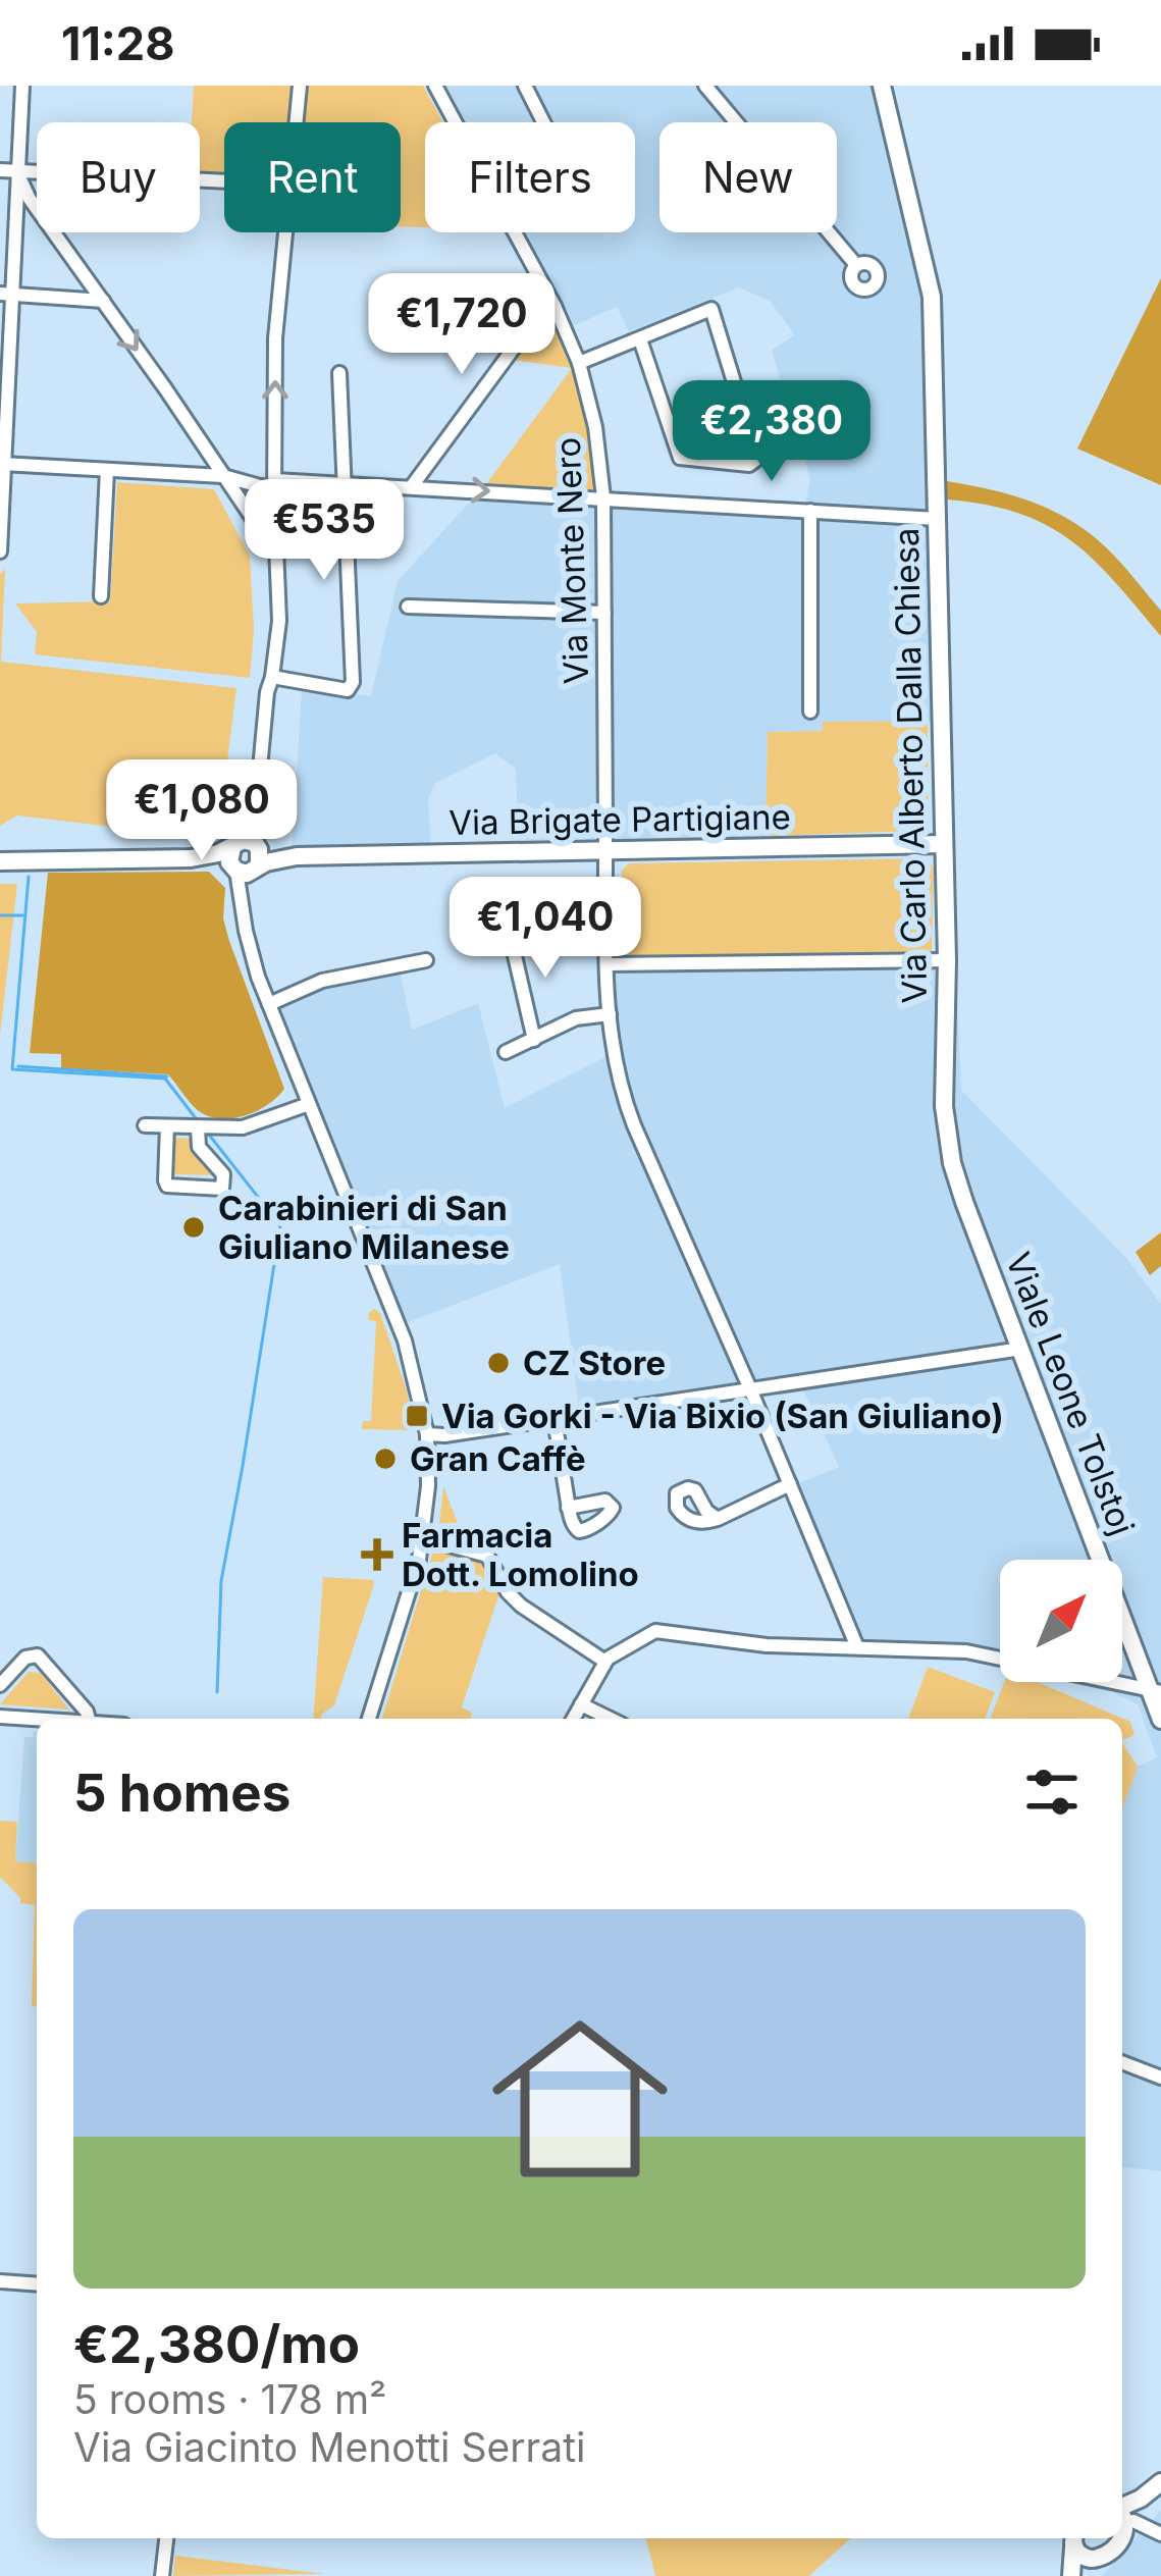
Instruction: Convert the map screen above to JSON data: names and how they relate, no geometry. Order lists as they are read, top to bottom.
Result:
{
  "streets": {
    "street": [
      "Via Monte Nero",
      "Via Carlo Alberto Dalla Chiesa",
      "Via Brigate Partigiane",
      "Viale Leone Tolstoj"
    ]
  },
  "crossings": [
    ["Via Monte Nero", "Via Brigate Partigiane"],
    ["Via Carlo Alberto Dalla Chiesa", "Via Brigate Partigiane"],
    ["Via Carlo Alberto Dalla Chiesa", "Viale Leone Tolstoj"]
  ],
  "places": {
    "other": ["Carabinieri di San Giuliano Milanese", "CZ Store", "Gran Caffè"],
    "transit": ["Via Gorki - Via Bixio (San Giuliano)"],
    "health": ["Farmacia Dott. Lomolino"]
  },
  "north": "top right",
  "page": {
    "status": "11:28",
    "chip": [
      "Buy",
      "Rent",
      "Filters",
      "New"
    ],
    "price": [
      "€1,720",
      "€2,380",
      "€535",
      "€1,080",
      "€1,040"
    ],
    "heading": "5 homes",
    "list": [
      {
        "name": "€2,380/mo",
        "note": "5 rooms · 178 m² · Via Giacinto Menotti Serrati"
      }
    ]
  }
}
